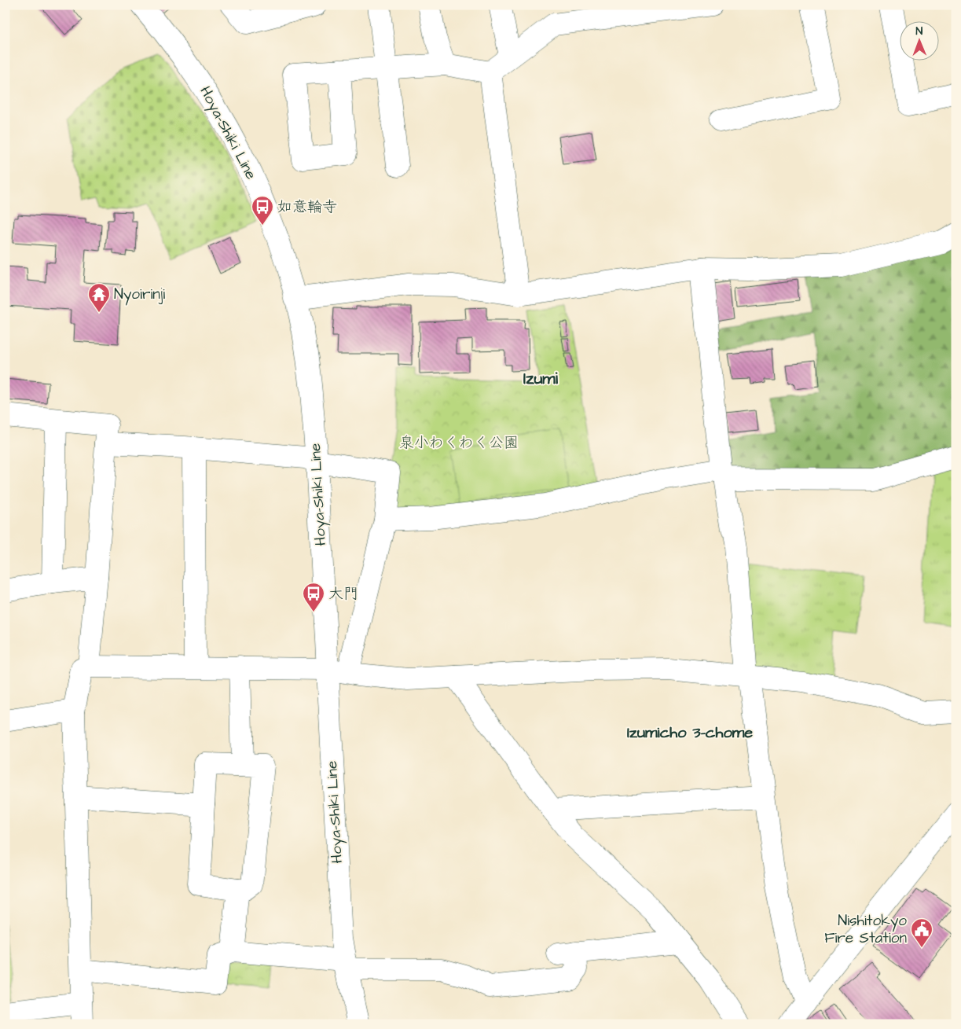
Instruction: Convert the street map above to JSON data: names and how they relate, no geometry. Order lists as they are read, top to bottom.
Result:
{
  "streets": {
    "street": ["Hoya-Shiki Line"]
  },
  "districts": ["Izumi", "Izumicho 3-chome"],
  "parks": ["泉小わくわく公園"],
  "places": {
    "bus stop": ["如意輪寺", "大門"],
    "temple": ["Nyoirinji"],
    "public building": ["Nishitokyo Fire Station"]
  },
  "north": "top"
}
